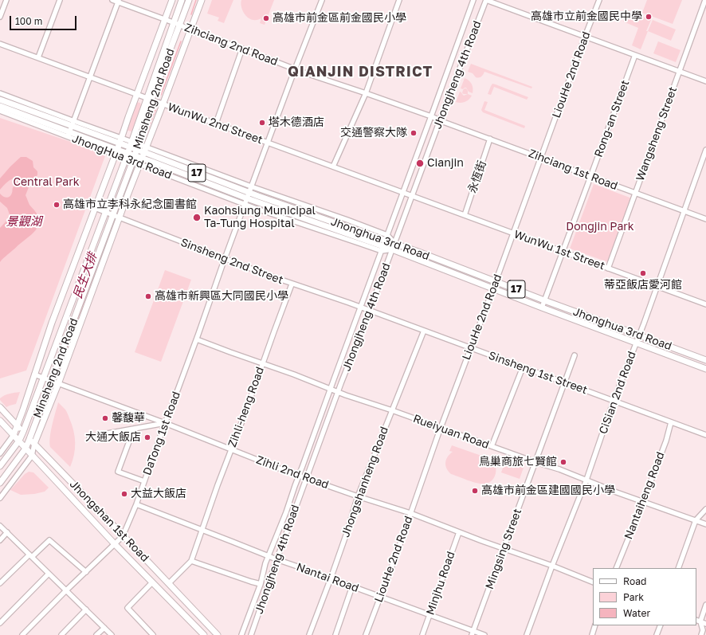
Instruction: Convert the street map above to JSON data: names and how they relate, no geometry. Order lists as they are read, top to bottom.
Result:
{
  "streets": {
    "main road": [
      "Minsheng 2nd Road",
      "JhongHua 3rd Road",
      "17",
      "Jhonghua 3rd Road",
      "Jhongshan 1st Road"
    ],
    "street": [
      "Zihciang 2nd Road",
      "Jhongjheng 4th Road",
      "LiouHe 2nd Road",
      "Rong-an Street",
      "WunWu 2nd Street",
      "Wangsheng Street",
      "Zihciang 1st Road",
      "永恆街",
      "WunWu 1st Street",
      "Sinsheng 2nd Street",
      "Sinsheng 1st Street",
      "CiSian 2nd Road",
      "Zihli-heng Road",
      "Rueiyuan Road",
      "DaTong 1st Road",
      "Zihli 2nd Road",
      "Jhongshanheng Road",
      "Nantaiheng Road",
      "Mingsing Street",
      "Nantai Road",
      "Minjhu Road"
    ]
  },
  "crossings": [
    ["Zihciang 2nd Road", "Jhongjheng 4th Road"],
    ["Zihciang 2nd Road", "Minsheng 2nd Road"],
    ["Zihciang 2nd Road", "Zihciang 1st Road"],
    ["Zihciang 2nd Road", "DaTong 1st Road"],
    ["Jhongjheng 4th Road", "WunWu 2nd Street"],
    ["Jhongjheng 4th Road", "JhongHua 3rd Road"],
    ["Jhongjheng 4th Road", "Zihciang 1st Road"],
    ["Jhongjheng 4th Road", "Jhonghua 3rd Road"],
    ["Jhongjheng 4th Road", "WunWu 1st Street"],
    ["Jhongjheng 4th Road", "Sinsheng 2nd Street"],
    ["Jhongjheng 4th Road", "Sinsheng 1st Street"],
    ["Jhongjheng 4th Road", "Rueiyuan Road"],
    ["Jhongjheng 4th Road", "Zihli 2nd Road"],
    ["Jhongjheng 4th Road", "Nantai Road"],
    ["LiouHe 2nd Road", "Zihciang 1st Road"],
    ["LiouHe 2nd Road", "Jhonghua 3rd Road"],
    ["LiouHe 2nd Road", "WunWu 1st Street"],
    ["LiouHe 2nd Road", "Sinsheng 1st Street"],
    ["LiouHe 2nd Road", "Rueiyuan Road"],
    ["LiouHe 2nd Road", "Zihli 2nd Road"],
    ["LiouHe 2nd Road", "Nantai Road"],
    ["Minsheng 2nd Road", "WunWu 2nd Street"],
    ["Minsheng 2nd Road", "JhongHua 3rd Road"],
    ["Minsheng 2nd Road", "Jhonghua 3rd Road"],
    ["Minsheng 2nd Road", "Sinsheng 2nd Street"],
    ["Minsheng 2nd Road", "Zihli 2nd Road"],
    ["Minsheng 2nd Road", "Jhongshan 1st Road"],
    ["Rong-an Street", "Zihciang 1st Road"],
    ["Rong-an Street", "Jhonghua 3rd Road"],
    ["Rong-an Street", "WunWu 1st Street"],
    ["WunWu 2nd Street", "WunWu 1st Street"],
    ["WunWu 2nd Street", "DaTong 1st Road"],
    ["Wangsheng Street", "Zihciang 1st Road"],
    ["Wangsheng Street", "WunWu 1st Street"],
    ["JhongHua 3rd Road", "Jhonghua 3rd Road"],
    ["JhongHua 3rd Road", "DaTong 1st Road"],
    ["Zihciang 1st Road", "永恆街"],
    ["Zihciang 1st Road", "CiSian 2nd Road"],
    ["永恆街", "WunWu 1st Street"],
    ["Jhonghua 3rd Road", "CiSian 2nd Road"],
    ["Jhonghua 3rd Road", "DaTong 1st Road"],
    ["WunWu 1st Street", "CiSian 2nd Road"],
    ["Sinsheng 2nd Street", "Sinsheng 1st Street"],
    ["Sinsheng 2nd Street", "Zihli-heng Road"],
    ["Sinsheng 2nd Street", "DaTong 1st Road"],
    ["Sinsheng 1st Street", "CiSian 2nd Road"],
    ["Sinsheng 1st Street", "Jhongshanheng Road"],
    ["Sinsheng 1st Street", "Nantaiheng Road"],
    ["Sinsheng 1st Street", "Mingsing Street"],
    ["CiSian 2nd Road", "Rueiyuan Road"],
    ["CiSian 2nd Road", "Zihli 2nd Road"],
    ["Zihli-heng Road", "Rueiyuan Road"],
    ["Zihli-heng Road", "Zihli 2nd Road"],
    ["Zihli-heng Road", "Nantai Road"],
    ["Rueiyuan Road", "DaTong 1st Road"],
    ["Rueiyuan Road", "Jhongshanheng Road"],
    ["Rueiyuan Road", "Nantaiheng Road"],
    ["Rueiyuan Road", "Mingsing Street"],
    ["DaTong 1st Road", "Zihli 2nd Road"],
    ["DaTong 1st Road", "Jhongshan 1st Road"],
    ["DaTong 1st Road", "Nantai Road"],
    ["Zihli 2nd Road", "Jhongshanheng Road"],
    ["Zihli 2nd Road", "Mingsing Street"],
    ["Zihli 2nd Road", "Minjhu Road"],
    ["Jhongshanheng Road", "Nantai Road"],
    ["Mingsing Street", "Nantai Road"],
    ["Nantai Road", "Minjhu Road"]
  ],
  "districts": ["QIANJIN DISTRICT"],
  "water": ["景觀湖", "民生大排"],
  "parks": ["Central Park", "Dongjin Park"],
  "places": [
    "高雄市立前金國民中學",
    "高雄市前金區前金國民小學",
    "塔木德酒店",
    "交通警察大隊",
    "Cianjin",
    "高雄市立李科永紀念圖書館",
    "Kaohsiung Municipal Ta-Tung Hospital",
    "蒂亞飯店愛河館",
    "高雄市新興區大同國民小學",
    "馨馥華",
    "大通大飯店",
    "鳥巢商旅七賢館",
    "高雄市前金區建國國民小學",
    "大益大飯店"
  ],
  "legend": ["Road", "Park", "Water"],
  "scale_bar": "100 m"
}
